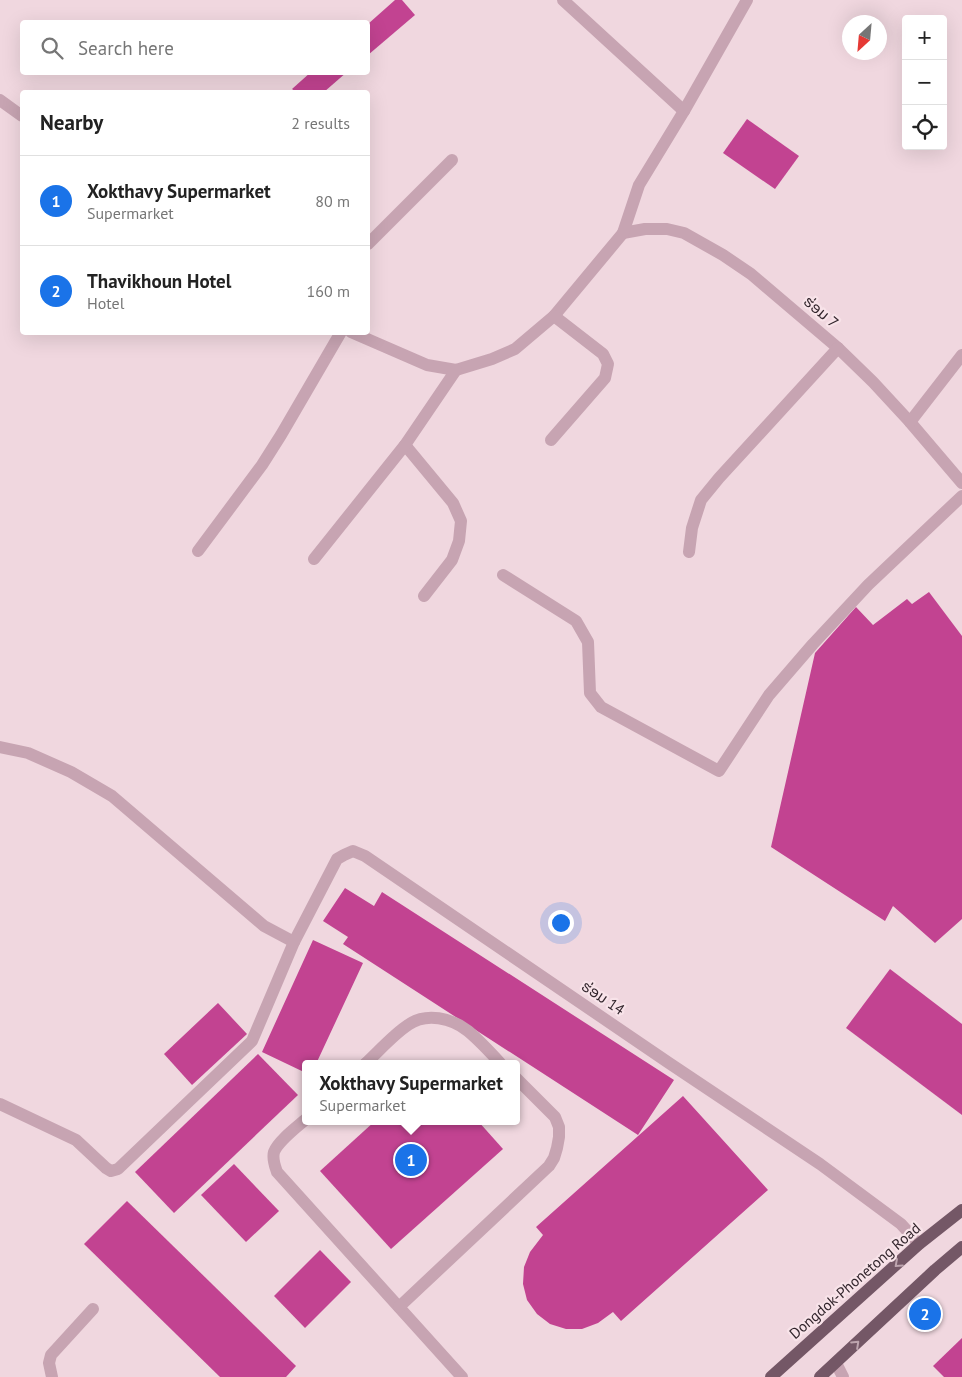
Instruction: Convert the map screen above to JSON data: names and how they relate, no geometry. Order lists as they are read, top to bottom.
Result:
{
  "streets": {
    "main road": ["Dongdok-Phonetong Road"],
    "street": ["ຮ່ອມ 7", "ຮ່ອມ 14"]
  },
  "crossings": [
    ["ຮ່ອມ 14", "Dongdok-Phonetong Road"]
  ],
  "north": "bottom left",
  "page": {
    "map_buttons": ["+", "−"],
    "search": "Search here",
    "heading": ["Nearby", "2 results"],
    "list": [
      {
        "mark": "1",
        "name": "Xokthavy Supermarket",
        "note": "Supermarket",
        "value": "80 m"
      },
      {
        "mark": "2",
        "name": "Thavikhoun Hotel",
        "note": "Hotel",
        "value": "160 m"
      }
    ],
    "popup": ["Xokthavy Supermarket", "Supermarket"],
    "pins": ["1", "2"]
  }
}
